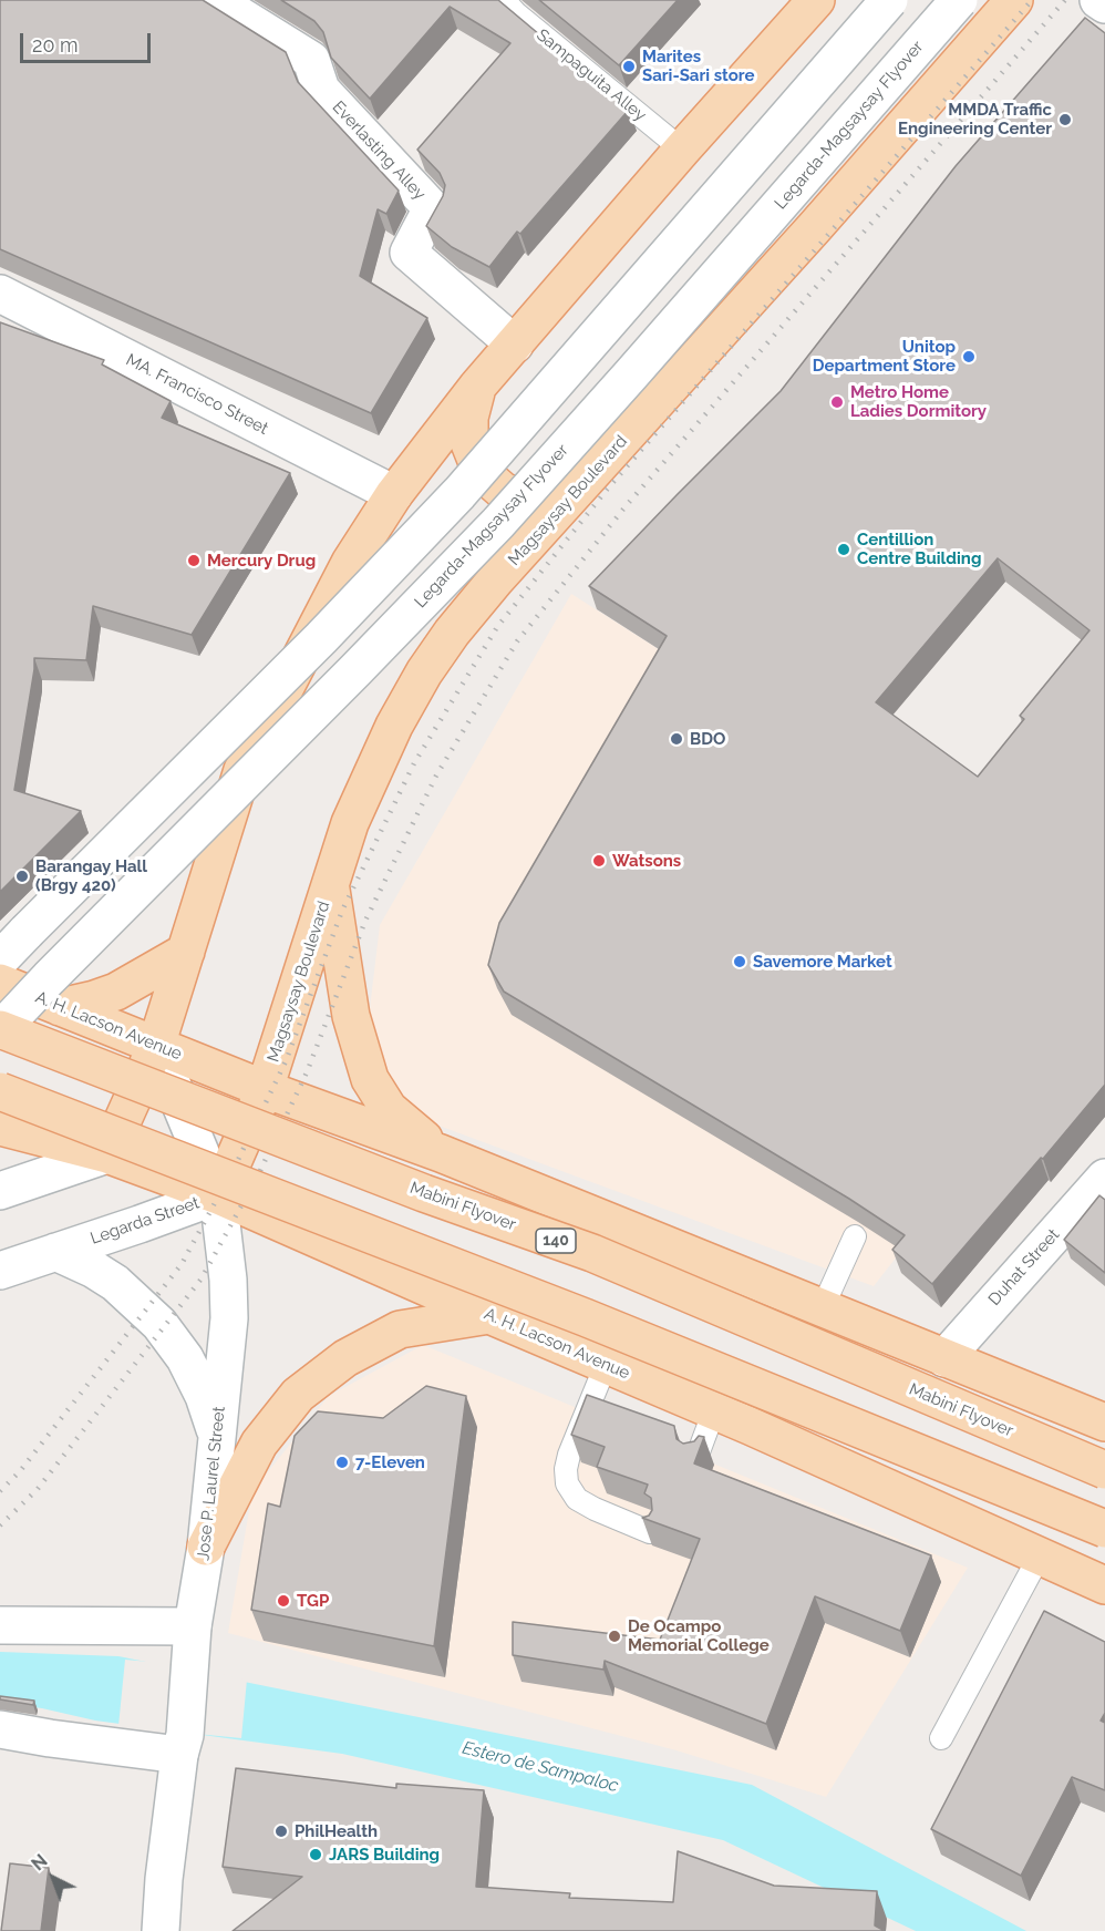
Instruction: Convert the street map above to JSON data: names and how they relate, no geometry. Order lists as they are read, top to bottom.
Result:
{
  "streets": {
    "main road": [
      "Legarda-Magsaysay Flyover",
      "Everlasting Alley",
      "MA. Francisco Street",
      "Magsaysay Boulevard",
      "A. H. Lacson Avenue",
      "Mabini Flyover",
      "Legarda Street",
      "140",
      "Duhat Street",
      "Jose P. Laurel Street"
    ],
    "lane": ["Sampaguita Alley"]
  },
  "crossings": [
    ["Legarda-Magsaysay Flyover", "Mabini Flyover"],
    ["Magsaysay Boulevard", "A. H. Lacson Avenue"],
    ["Magsaysay Boulevard", "Legarda Street"],
    ["A. H. Lacson Avenue", "Legarda Street"],
    ["A. H. Lacson Avenue", "Duhat Street"],
    ["A. H. Lacson Avenue", "Jose P. Laurel Street"],
    ["Legarda Street", "Jose P. Laurel Street"]
  ],
  "water": ["Estero de Sampaloc"],
  "places": [
    "Marites Sari-Sari store",
    "MMDA Traffic Engineering Center",
    "Unitop Department Store",
    "Metro Home Ladies Dormitory",
    "Centillion Centre Building",
    "Mercury Drug",
    "BDO",
    "Watsons",
    "Barangay Hall (Brgy 420)",
    "Savemore Market",
    "7-Eleven",
    "TGP",
    "De Ocampo Memorial College",
    "PhilHealth",
    "JARS Building"
  ],
  "scale_bar": "20 m",
  "north": "top left"
}
